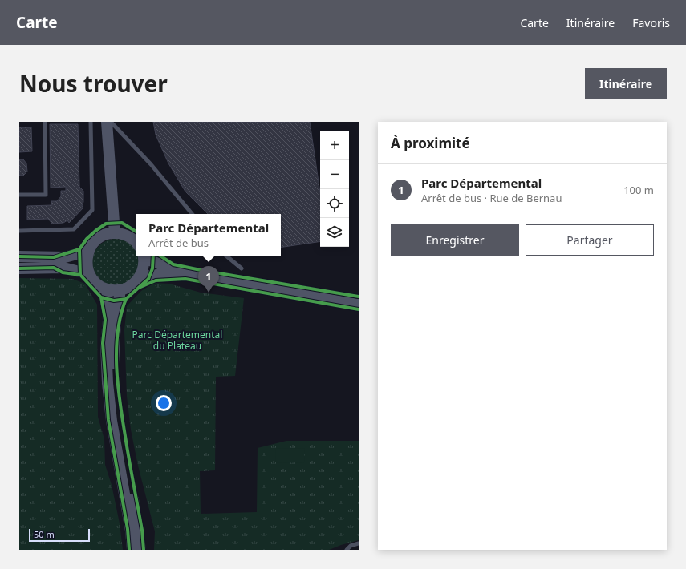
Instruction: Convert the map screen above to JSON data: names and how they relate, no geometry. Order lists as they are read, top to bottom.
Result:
{
  "parks": ["Parc Départemental du Plateau"],
  "scale_bar": "50 m",
  "page": {
    "header": "Carte",
    "nav": ["Carte", "Itinéraire", "Favoris"],
    "title": "Nous trouver",
    "buttons": [
      "Itinéraire",
      ["Enregistrer", "Partager"]
    ],
    "heading": "À proximité",
    "map_buttons": ["+", "−"],
    "list": [
      {
        "mark": "1",
        "name": "Parc Départemental",
        "note": "Arrêt de bus · Rue de Bernau",
        "value": "100 m"
      }
    ],
    "popup": ["Parc Départemental", "Arrêt de bus"],
    "pins": "1",
    "scale": "50 m"
  }
}
